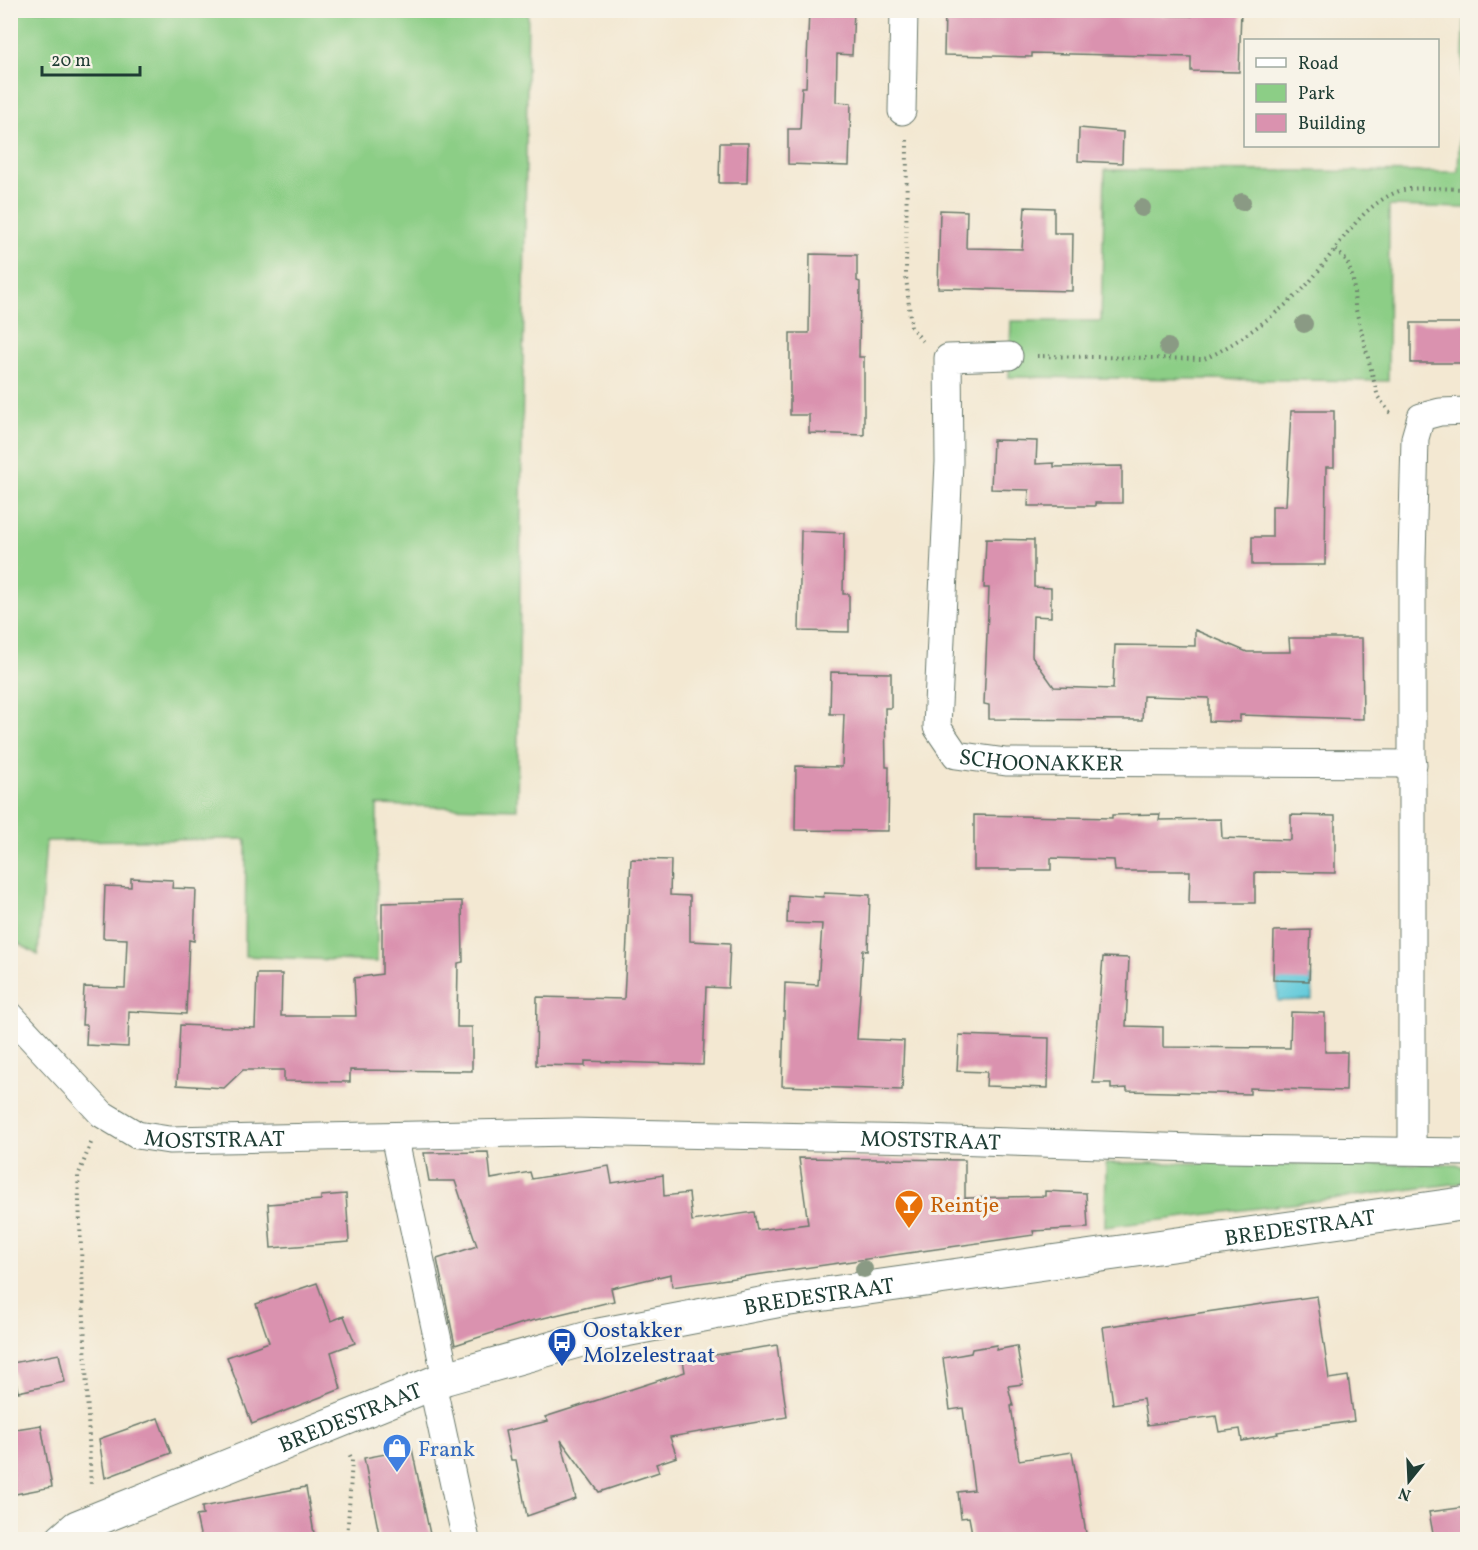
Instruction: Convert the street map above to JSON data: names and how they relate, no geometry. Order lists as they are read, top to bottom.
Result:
{
  "streets": {
    "street": ["SCHOONAKKER", "MOSTSTRAAT", "BREDESTRAAT"]
  },
  "places": {
    "bar": ["Reintje"],
    "bus stop": ["Oostakker Molzelestraat"],
    "shop": ["Frank"]
  },
  "legend": ["Road", "Park", "Building"],
  "scale_bar": "20 m",
  "north": "bottom"
}
